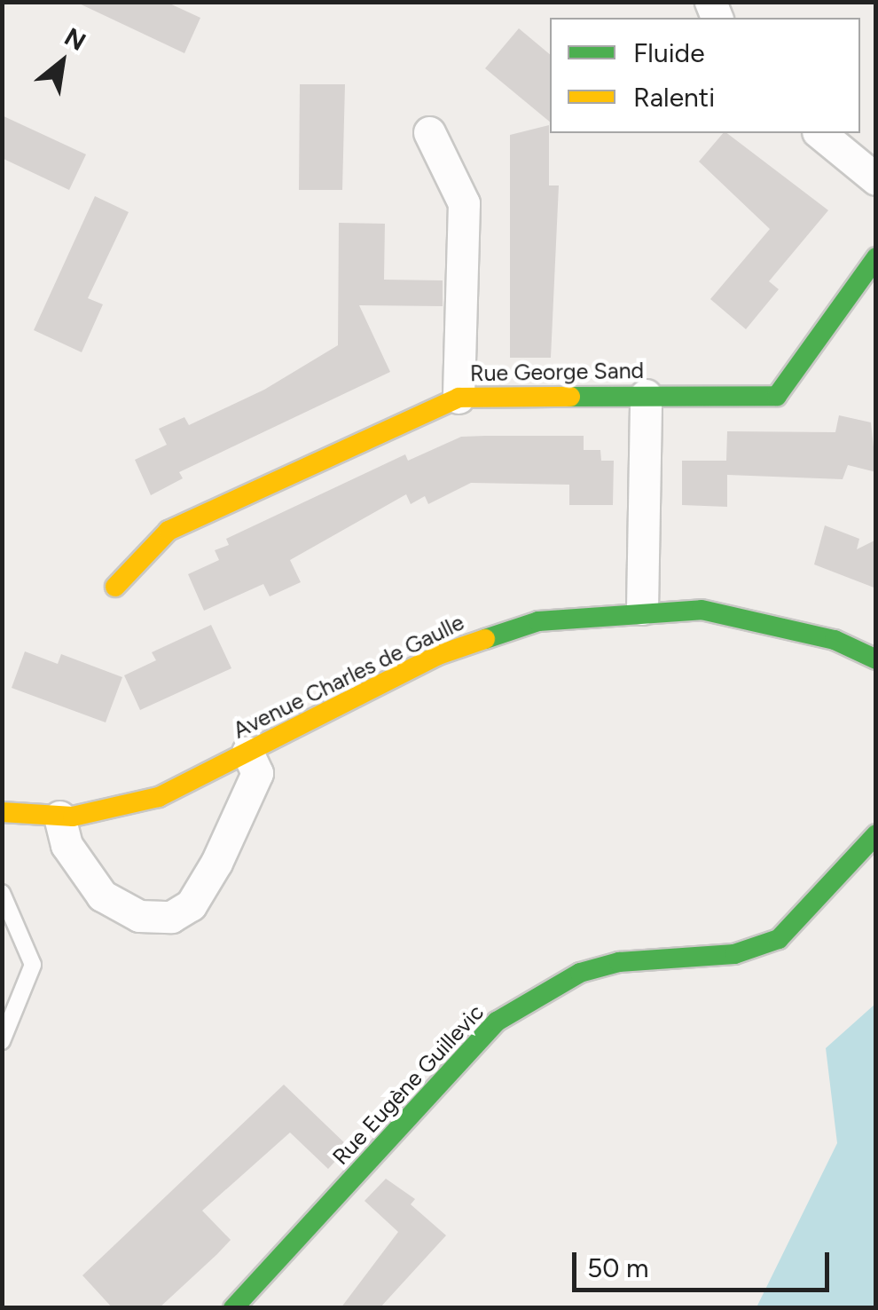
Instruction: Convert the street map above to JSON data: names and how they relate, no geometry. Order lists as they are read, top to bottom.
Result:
{
  "streets": {
    "street": ["Rue George Sand", "Avenue Charles de Gaulle", "Rue Eugène Guillevic"]
  },
  "legend": ["Fluide", "Ralenti"],
  "scale_bar": "50 m",
  "north": "top right"
}
